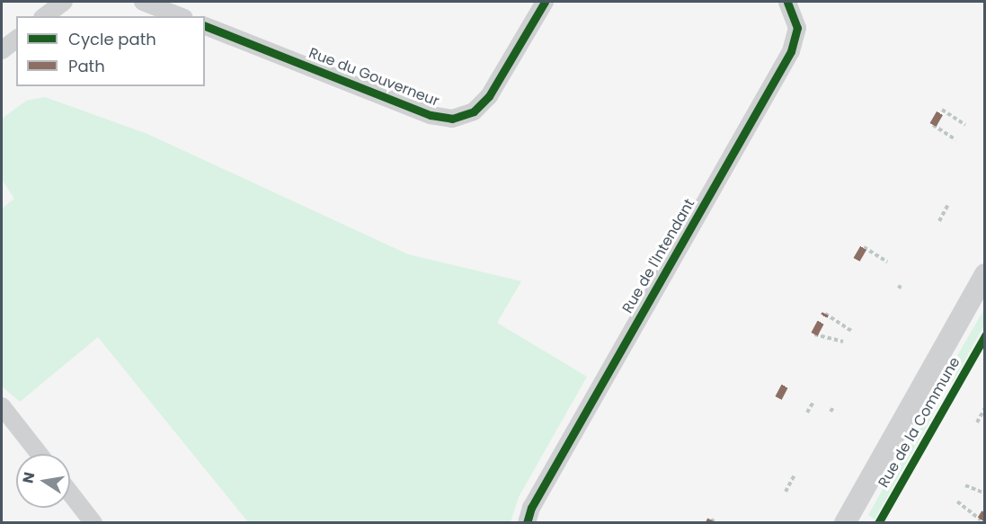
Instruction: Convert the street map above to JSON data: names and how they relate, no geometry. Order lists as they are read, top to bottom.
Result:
{
  "streets": {
    "street": ["Rue du Gouverneur", "Rue de l'Intendant", "Rue de la Commune"]
  },
  "legend": ["Cycle path", "Path"],
  "north": "left"
}
